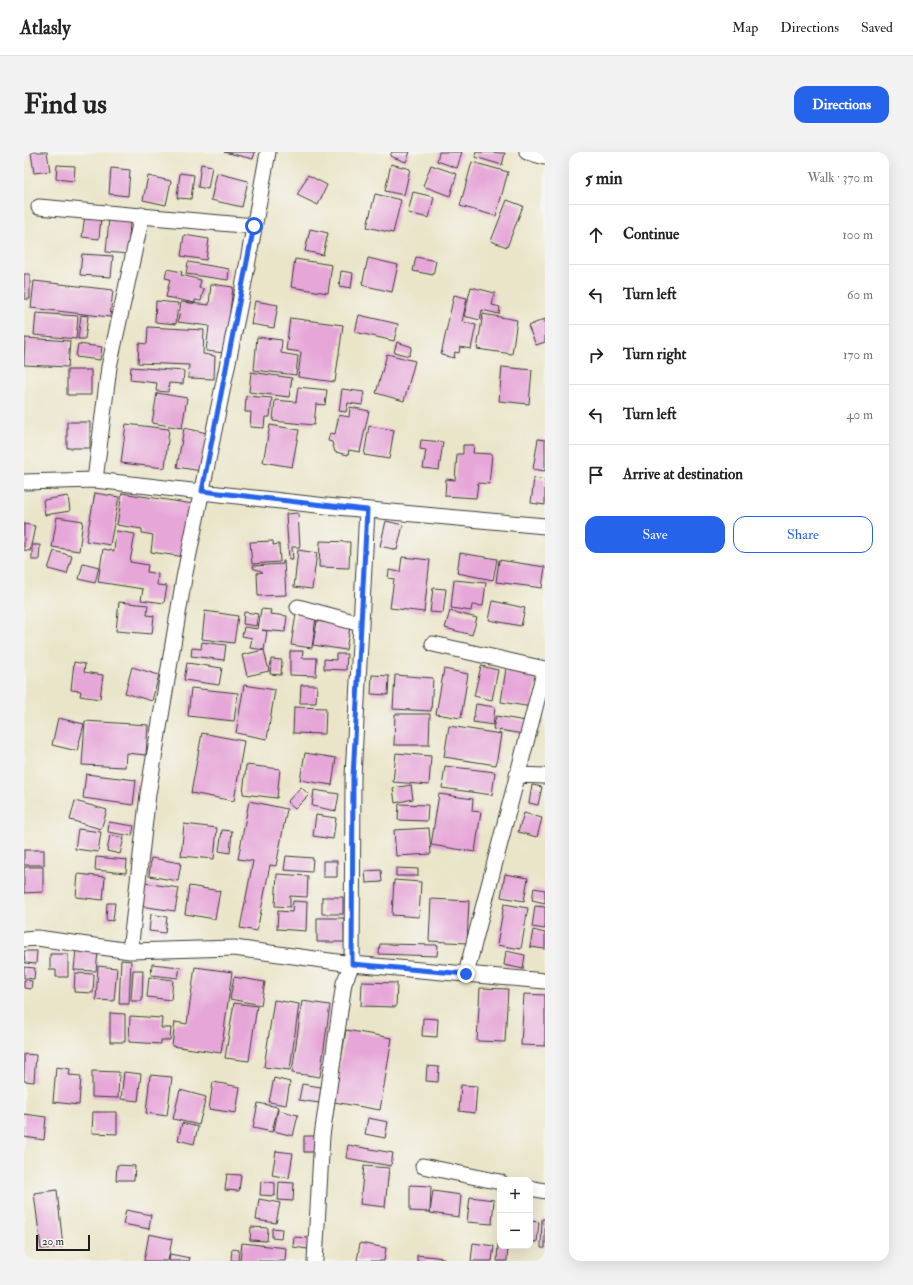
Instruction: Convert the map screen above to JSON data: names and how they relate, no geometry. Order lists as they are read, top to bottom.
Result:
{
  "scale_bar": "20 m",
  "page": {
    "header": "Atlasly",
    "nav": ["Map", "Directions", "Saved"],
    "buttons": [
      "Directions",
      ["Save", "Share"]
    ],
    "title": "Find us",
    "heading": ["5 min", "Walk · 370 m"],
    "list": [
      ["Continue", "100 m"],
      ["Turn left", "60 m"],
      ["Turn right", "170 m"],
      ["Turn left", "40 m"],
      "Arrive at destination"
    ],
    "map_buttons": ["+", "−"],
    "scale": "20 m"
  }
}
